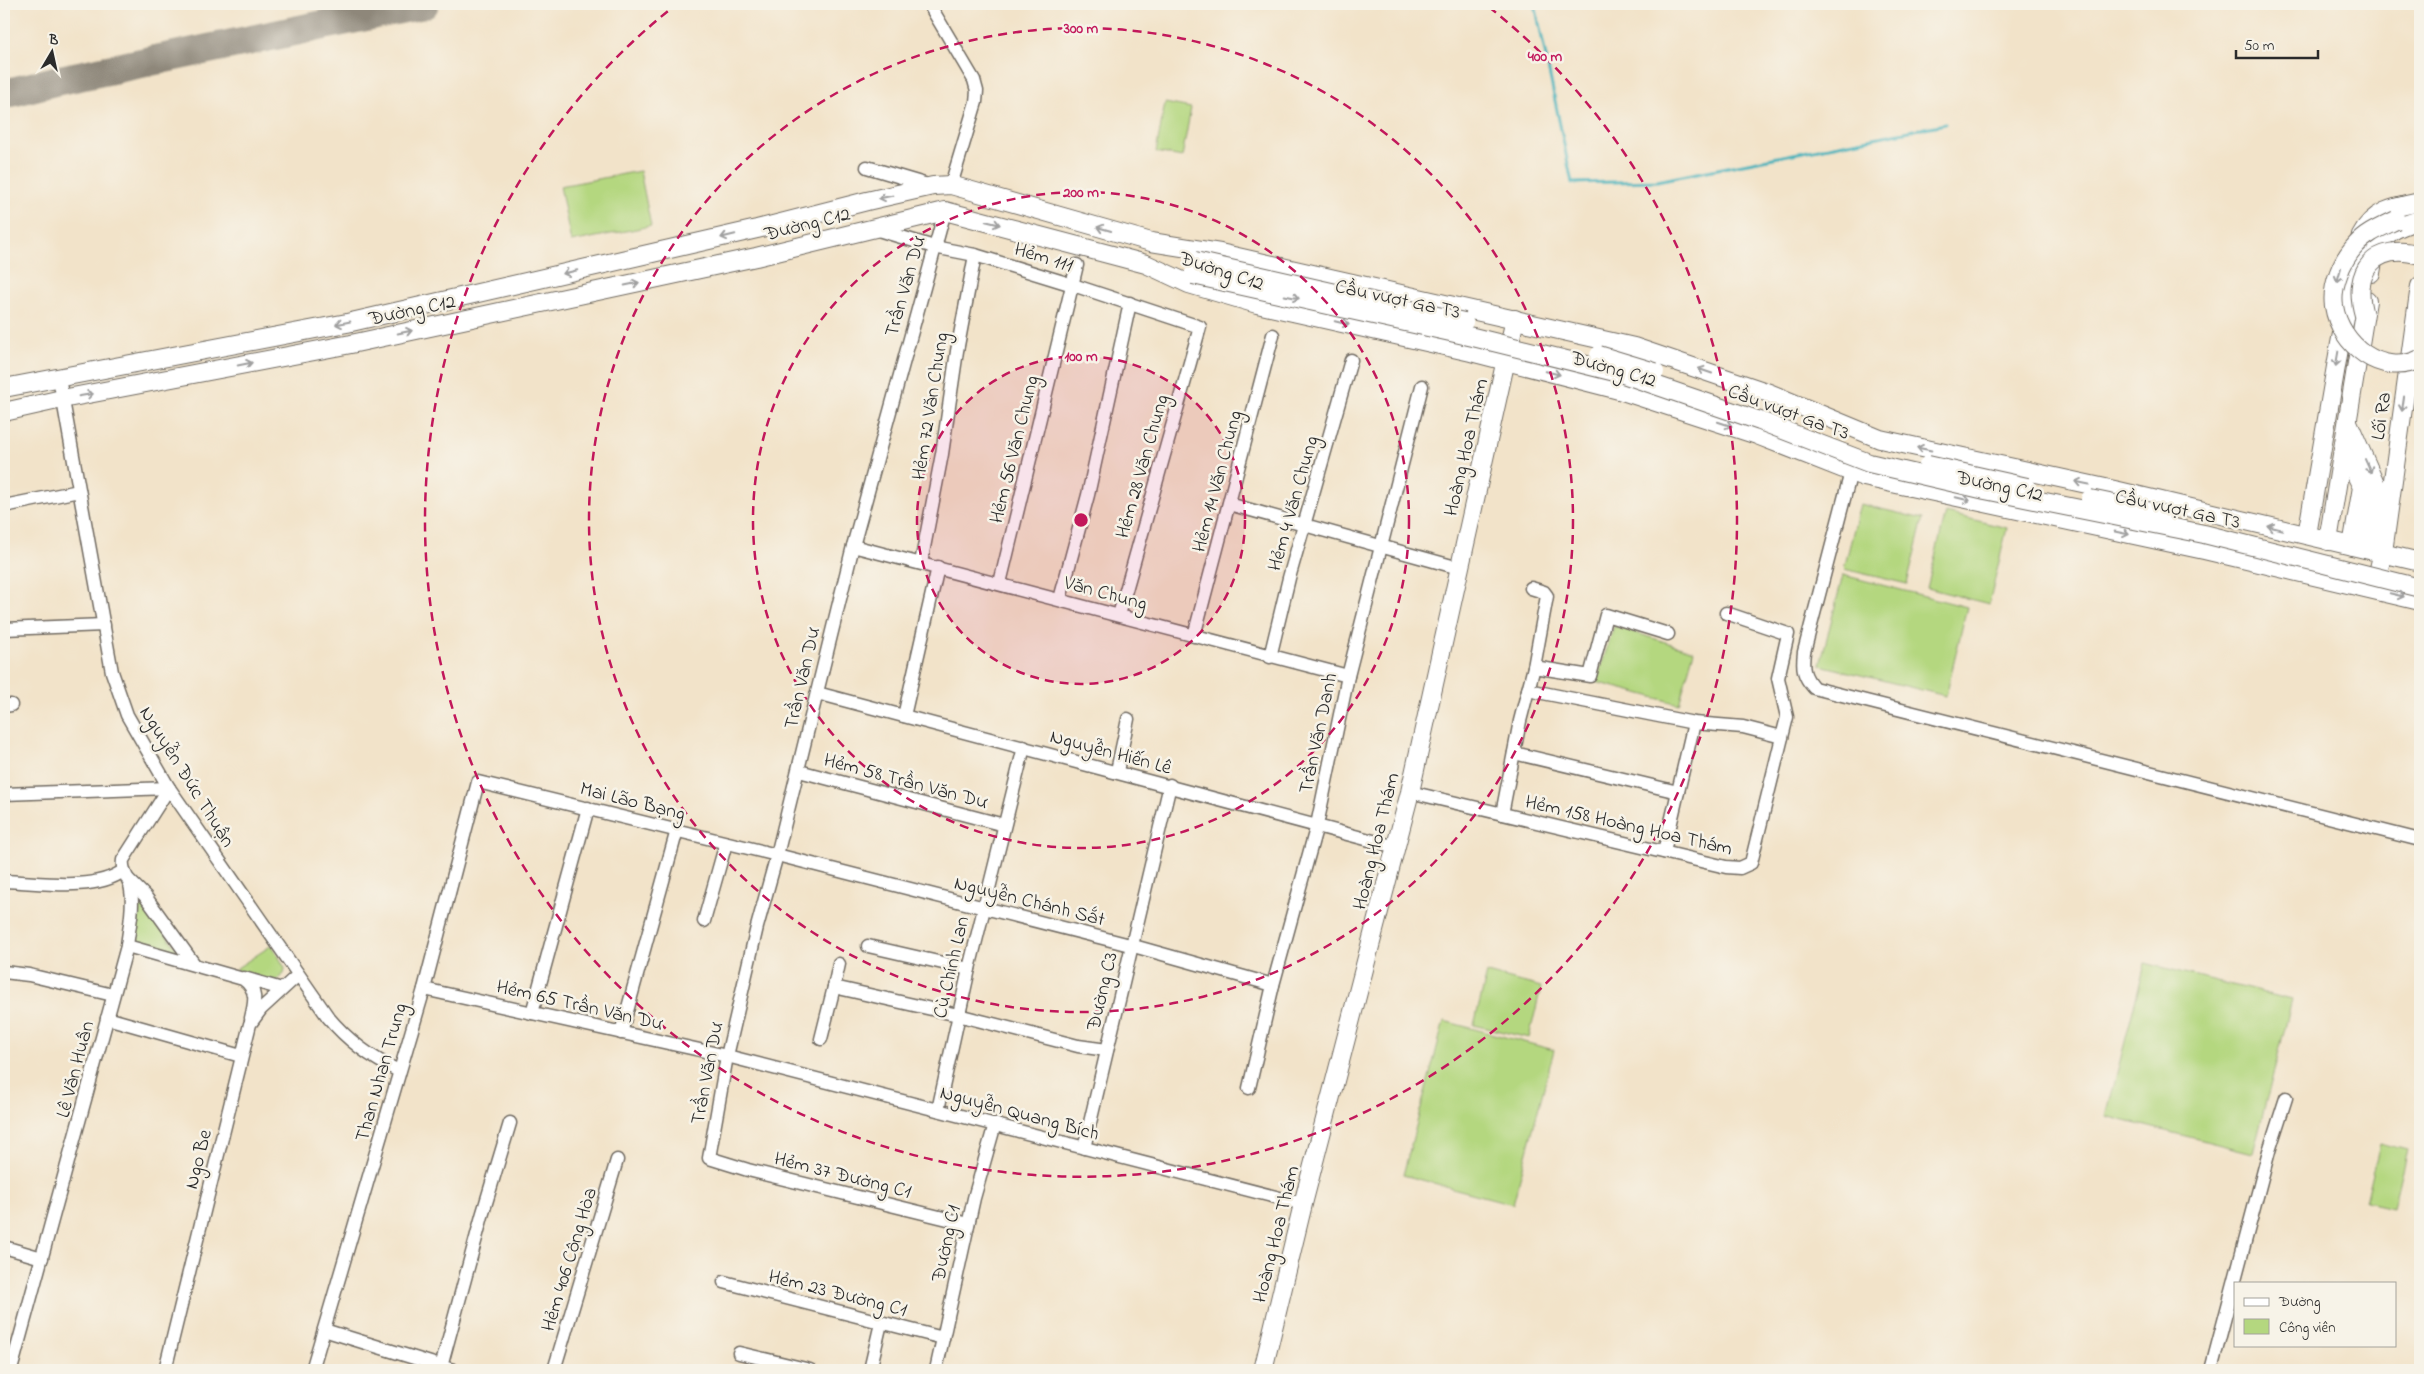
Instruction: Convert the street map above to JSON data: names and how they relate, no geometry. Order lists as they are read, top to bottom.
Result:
{
  "streets": {
    "main road": [
      "Đường C12",
      "Cầu vượt Ga T3",
      "Lối Ra",
      "Hoàng Hoa Thám"
    ],
    "street": [
      "Hẻm 111",
      "Trần Văn Dư",
      "Hẻm 72 Văn Chung",
      "Hẻm 56 Văn Chung",
      "Hẻm 28 Văn Chung",
      "Hẻm 14 Văn Chung",
      "Hẻm 4 Văn Chung",
      "Văn Chung",
      "Trần Văn Danh",
      "Nguyễn Hiến Lê",
      "Nguyễn Đức Thuận",
      "Hẻm 58 Trần Văn Dư",
      "Mai Lão Bạng",
      "Hẻm 158 Hoàng Hoa Thám",
      "Nguyễn Chánh Sắt",
      "Cù Chính Lan",
      "Đường C3",
      "Hẻm 65 Trần Văn Dư",
      "Lê Văn Huân",
      "Than Nhan Trung",
      "Nguyễn Quang Bích",
      "Ngo Be",
      "Hẻm 37 Đường C1",
      "Đường C1",
      "Hẻm 406 Cộng Hòa",
      "Hẻm 23 Đường C1"
    ]
  },
  "crossings": [
    ["Đường C12", "Hẻm 111"],
    ["Đường C12", "Trần Văn Dư"],
    ["Đường C12", "Cầu vượt Ga T3"],
    ["Đường C12", "Lối Ra"],
    ["Đường C12", "Hoàng Hoa Thám"],
    ["Đường C12", "Nguyễn Đức Thuận"],
    ["Hẻm 111", "Trần Văn Dư"],
    ["Hẻm 111", "Hẻm 72 Văn Chung"],
    ["Hẻm 111", "Hẻm 56 Văn Chung"],
    ["Hẻm 111", "Hẻm 28 Văn Chung"],
    ["Trần Văn Dư", "Văn Chung"],
    ["Trần Văn Dư", "Nguyễn Hiến Lê"],
    ["Trần Văn Dư", "Hẻm 58 Trần Văn Dư"],
    ["Trần Văn Dư", "Mai Lão Bạng"],
    ["Trần Văn Dư", "Nguyễn Chánh Sắt"],
    ["Trần Văn Dư", "Hẻm 65 Trần Văn Dư"],
    ["Trần Văn Dư", "Nguyễn Quang Bích"],
    ["Trần Văn Dư", "Hẻm 37 Đường C1"],
    ["Hẻm 72 Văn Chung", "Văn Chung"],
    ["Hoàng Hoa Thám", "Nguyễn Hiến Lê"],
    ["Hoàng Hoa Thám", "Hẻm 158 Hoàng Hoa Thám"],
    ["Hoàng Hoa Thám", "Nguyễn Quang Bích"],
    ["Hẻm 56 Văn Chung", "Văn Chung"],
    ["Hẻm 28 Văn Chung", "Văn Chung"],
    ["Hẻm 14 Văn Chung", "Văn Chung"],
    ["Hẻm 4 Văn Chung", "Văn Chung"],
    ["Văn Chung", "Trần Văn Danh"],
    ["Trần Văn Danh", "Nguyễn Hiến Lê"],
    ["Trần Văn Danh", "Nguyễn Chánh Sắt"],
    ["Nguyễn Hiến Lê", "Cù Chính Lan"],
    ["Nguyễn Hiến Lê", "Đường C3"],
    ["Nguyễn Đức Thuận", "Lê Văn Huân"],
    ["Nguyễn Đức Thuận", "Than Nhan Trung"],
    ["Nguyễn Đức Thuận", "Ngo Be"],
    ["Hẻm 58 Trần Văn Dư", "Cù Chính Lan"],
    ["Mai Lão Bạng", "Nguyễn Chánh Sắt"],
    ["Mai Lão Bạng", "Than Nhan Trung"],
    ["Nguyễn Chánh Sắt", "Cù Chính Lan"],
    ["Nguyễn Chánh Sắt", "Đường C3"],
    ["Cù Chính Lan", "Nguyễn Quang Bích"],
    ["Đường C3", "Nguyễn Quang Bích"],
    ["Hẻm 65 Trần Văn Dư", "Than Nhan Trung"],
    ["Hẻm 65 Trần Văn Dư", "Nguyễn Quang Bích"],
    ["Nguyễn Quang Bích", "Đường C1"],
    ["Hẻm 37 Đường C1", "Đường C1"],
    ["Đường C1", "Hẻm 23 Đường C1"]
  ],
  "legend": ["Đường", "Công viên"],
  "scale_bar": "50 m",
  "north": "top",
  "rings": [
    "300 m",
    "400 m",
    "200 m",
    "100 m"
  ]
}
